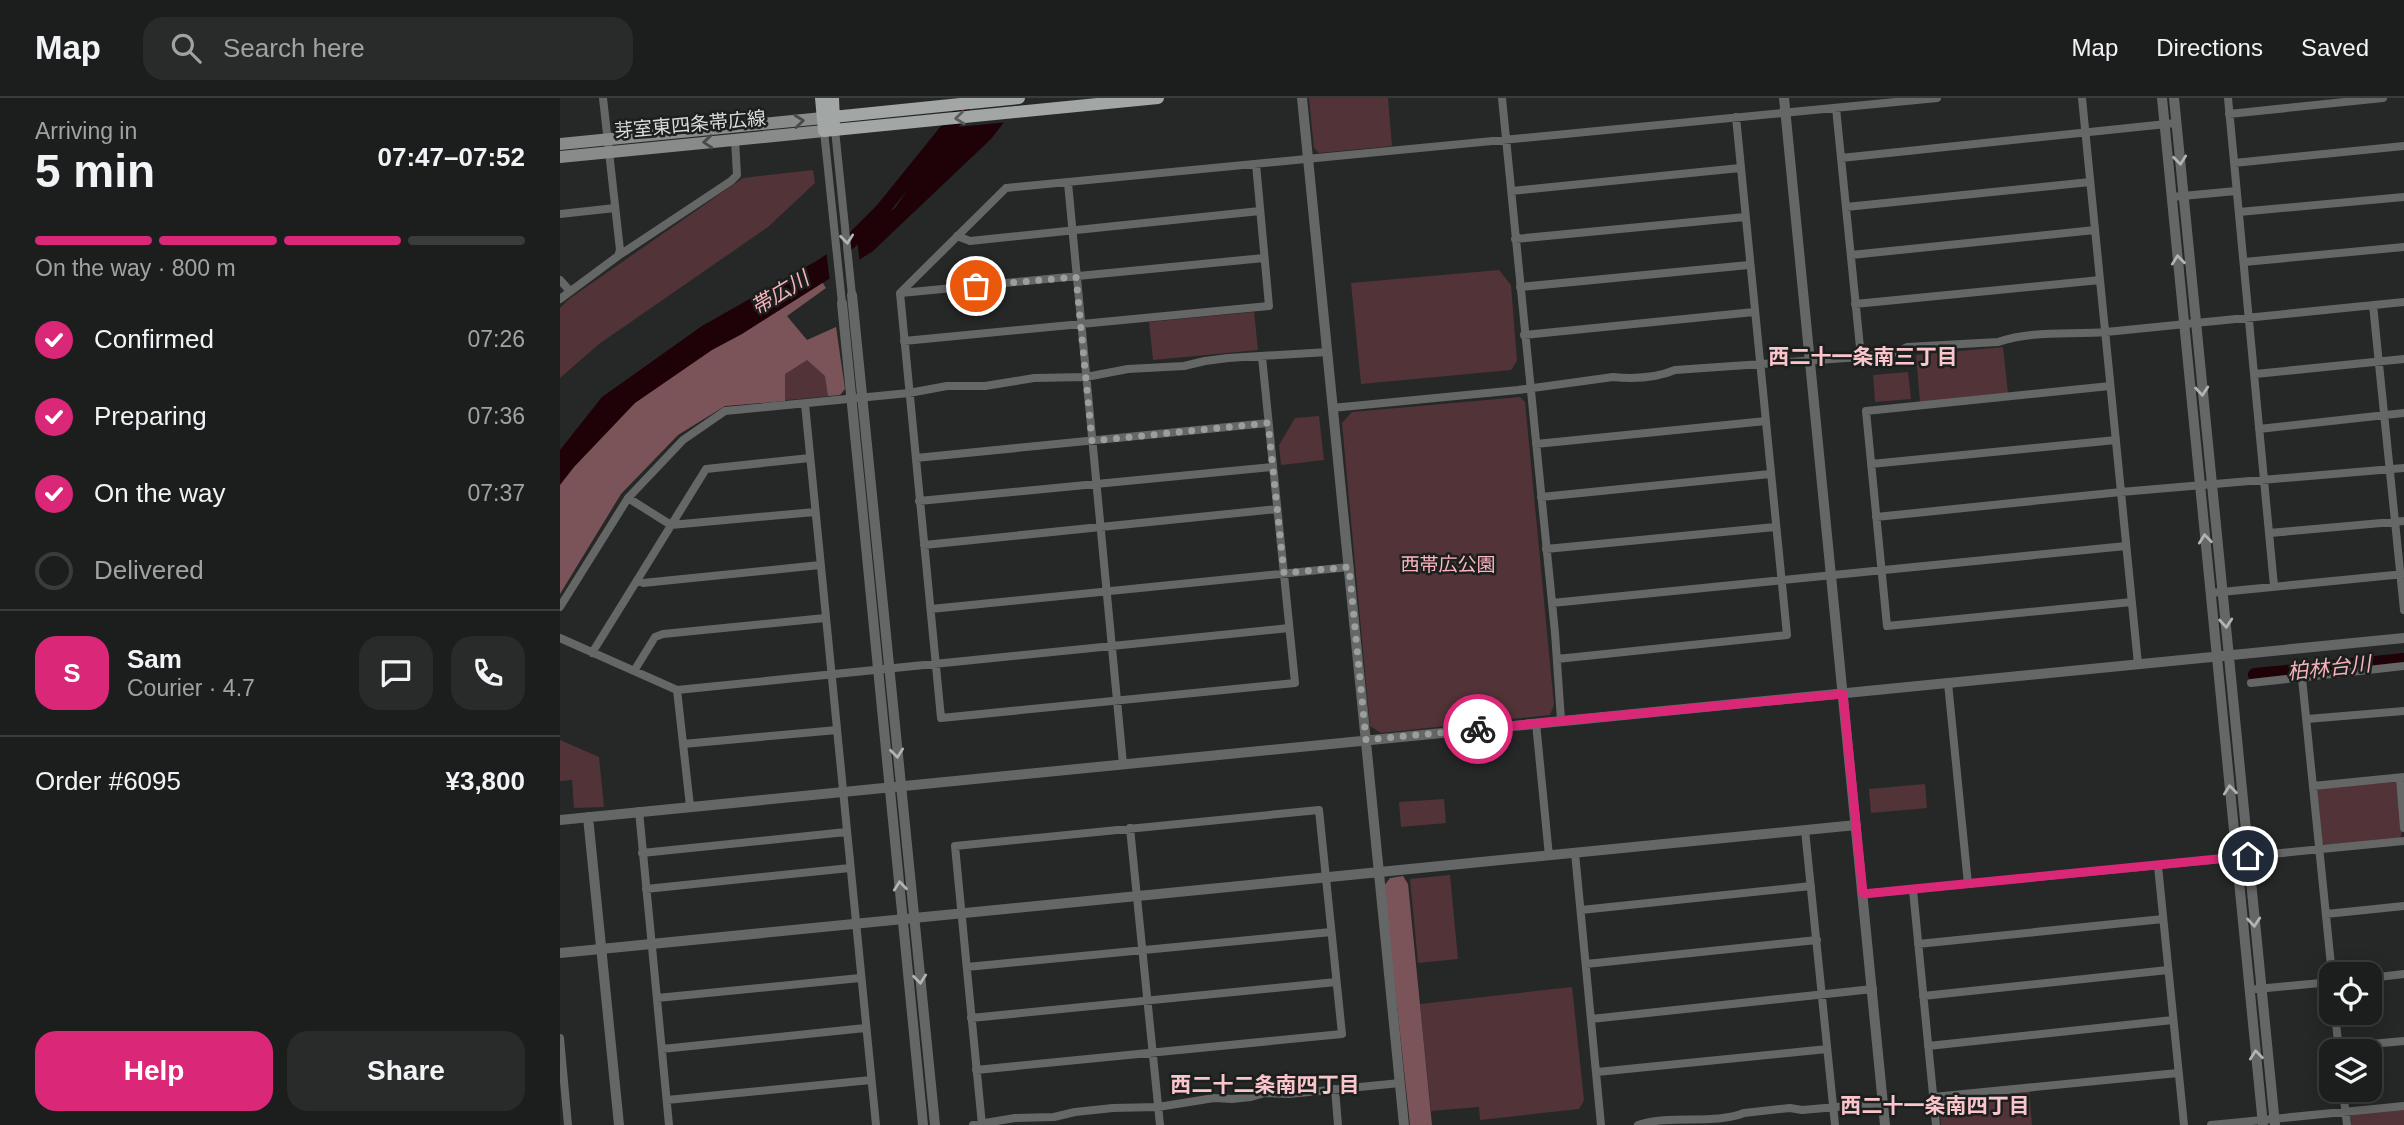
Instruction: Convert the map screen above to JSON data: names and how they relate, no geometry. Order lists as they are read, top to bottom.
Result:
{
  "streets": {
    "main road": ["芽室東四条帯広線"]
  },
  "districts": ["西二十一条南三丁目", "西二十二条南四丁目", "西二十一条南四丁目"],
  "water": ["帯広川", "柏林台川"],
  "parks": ["西帯広公園"],
  "page": {
    "header": "Map",
    "search": "Search here",
    "nav": ["Map", "Directions", "Saved"],
    "heading": ["5 min", "Arriving in", "07:47–07:52"],
    "panel": [
      "Sam",
      "Courier · 4.7",
      "Order #6095",
      "¥3,800"
    ],
    "bar": "On the way · 800 m",
    "list": [
      ["Confirmed", "07:26"],
      ["Preparing", "07:36"],
      ["On the way", "07:37"],
      "Delivered"
    ],
    "round": "S",
    "buttons": ["Help", "Share"]
  }
}
